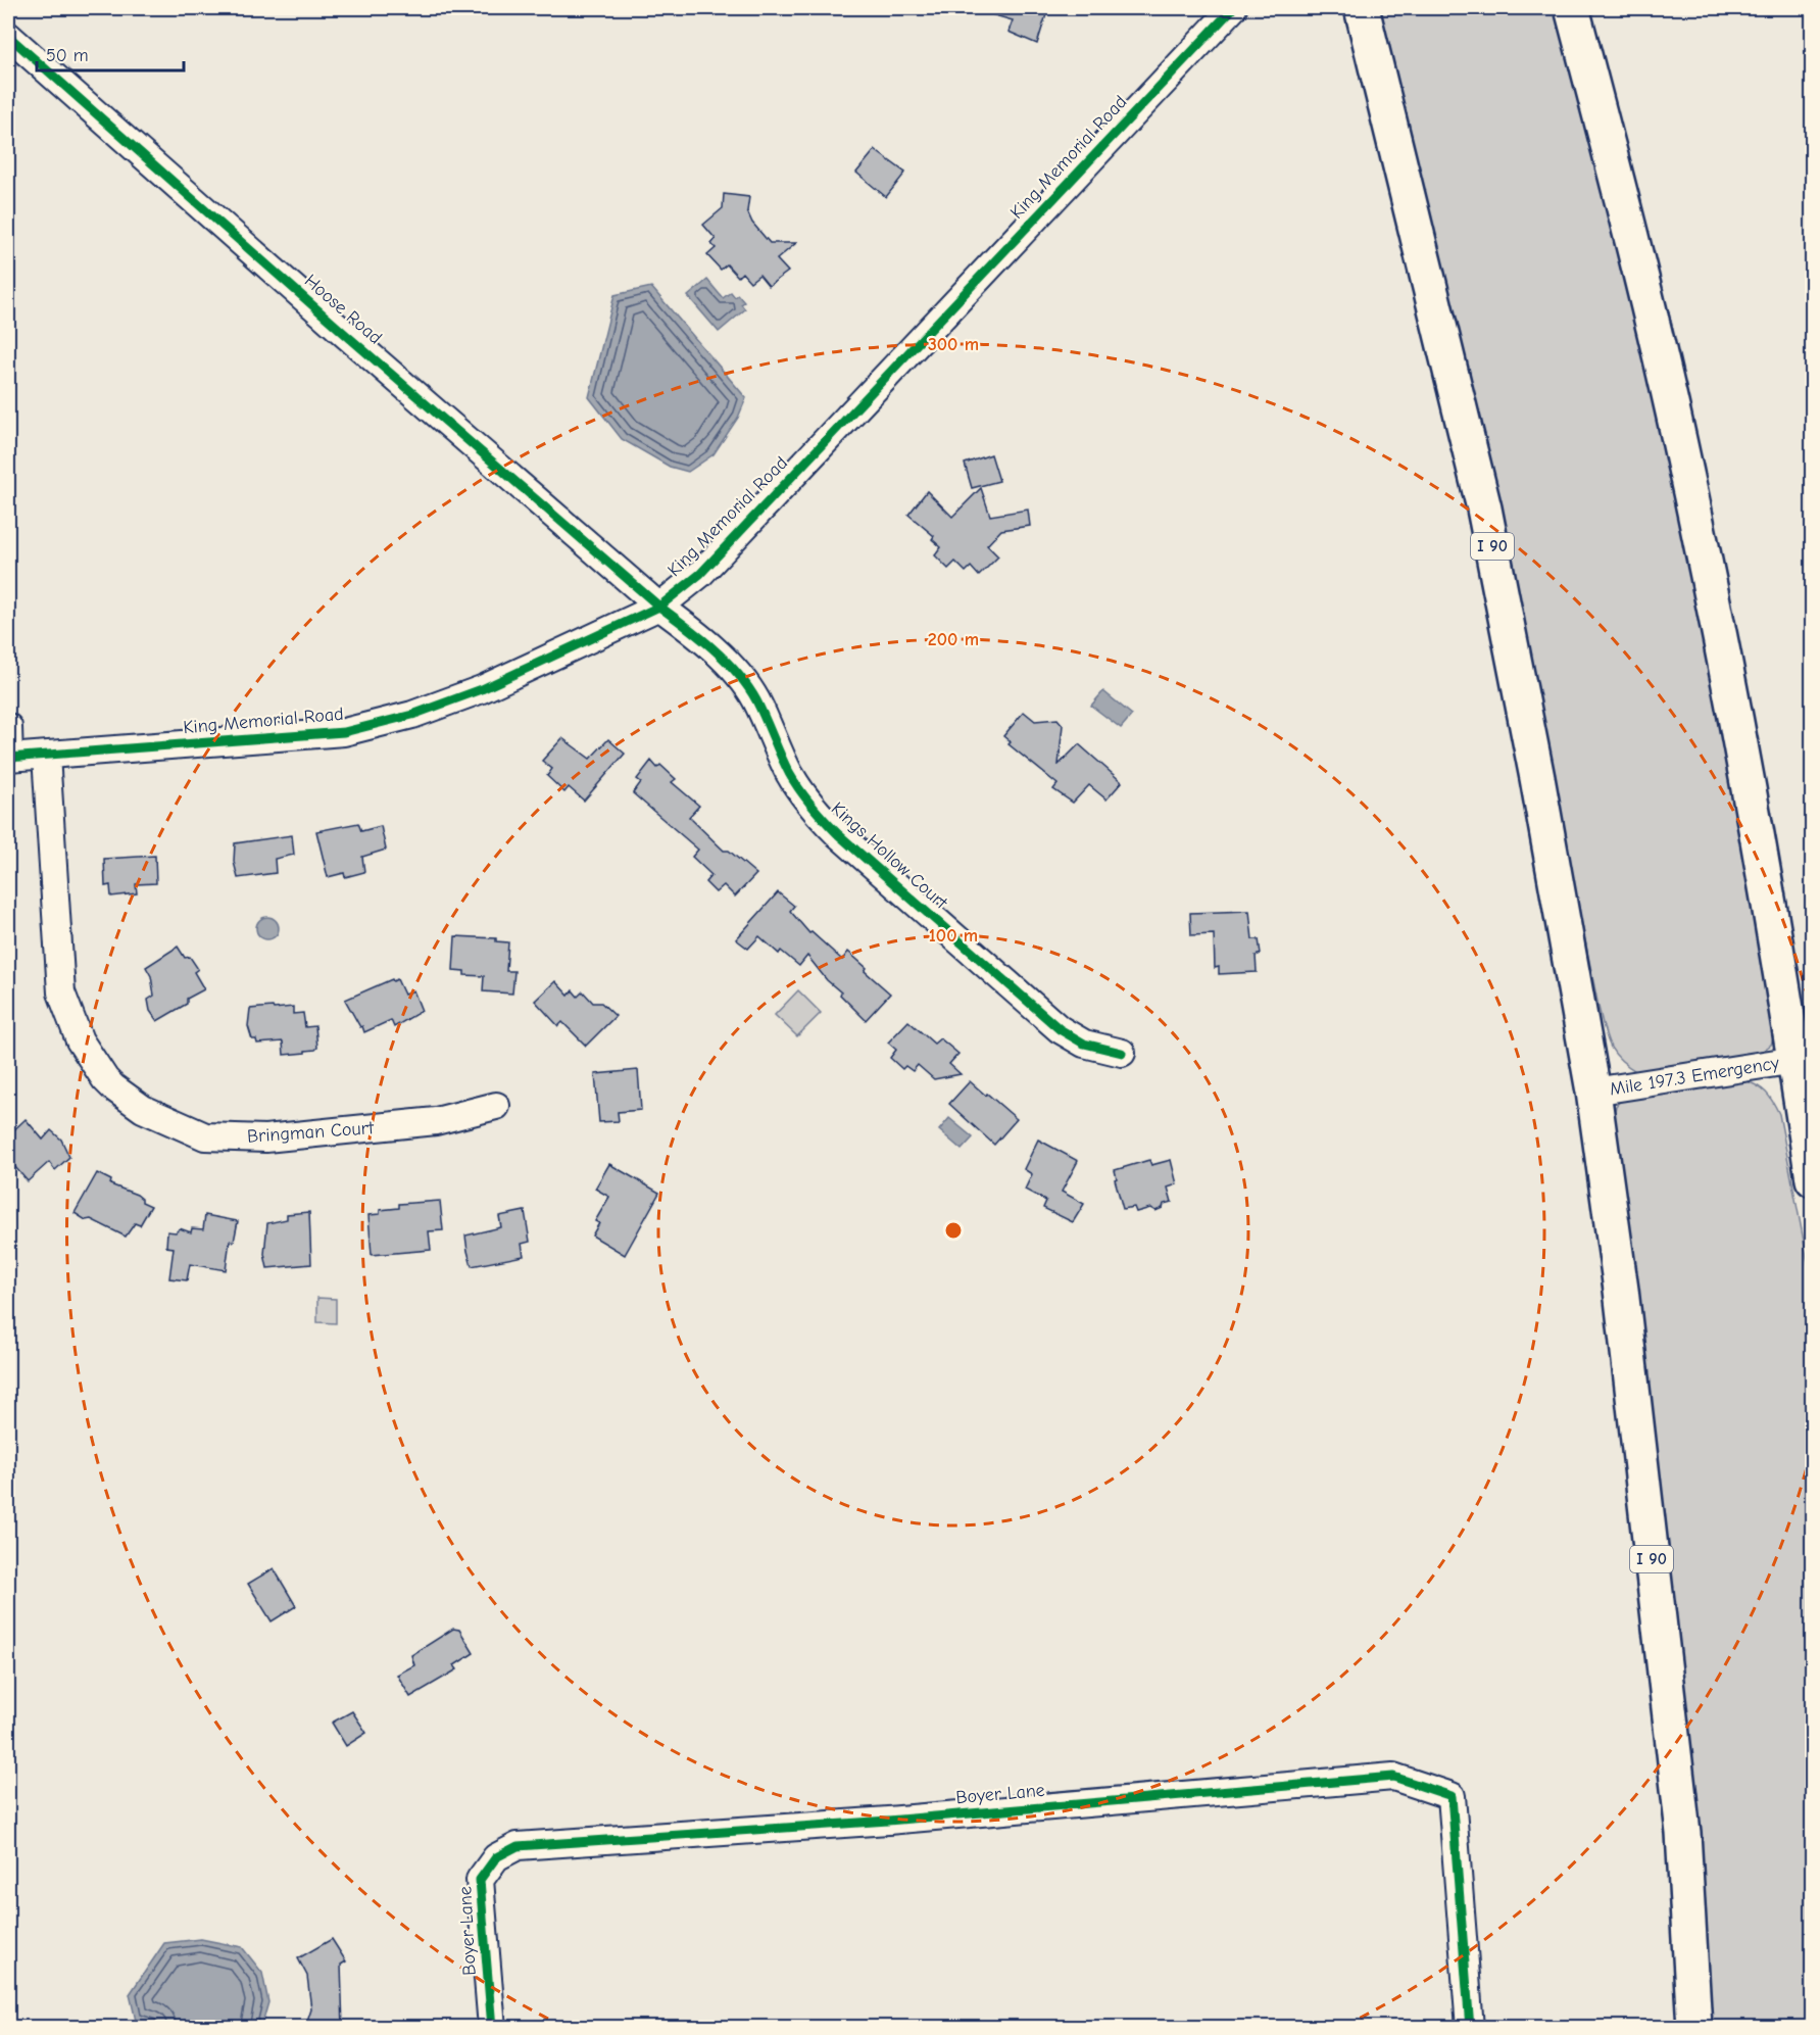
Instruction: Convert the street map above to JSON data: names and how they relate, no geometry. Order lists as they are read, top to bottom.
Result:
{
  "streets": {
    "highway": ["I 90"],
    "street": [
      "King Memorial Road",
      "Hoose Road",
      "Kings Hollow Court",
      "Mile 197.3 Emergency",
      "Bringman Court",
      "Boyer Lane"
    ]
  },
  "crossings": [
    ["King Memorial Road", "Hoose Road"],
    ["King Memorial Road", "Kings Hollow Court"],
    ["King Memorial Road", "Bringman Court"],
    ["Hoose Road", "Kings Hollow Court"],
    ["I 90", "Mile 197.3 Emergency"]
  ],
  "scale_bar": "50 m",
  "rings": ["300 m", "200 m", "100 m"]
}
